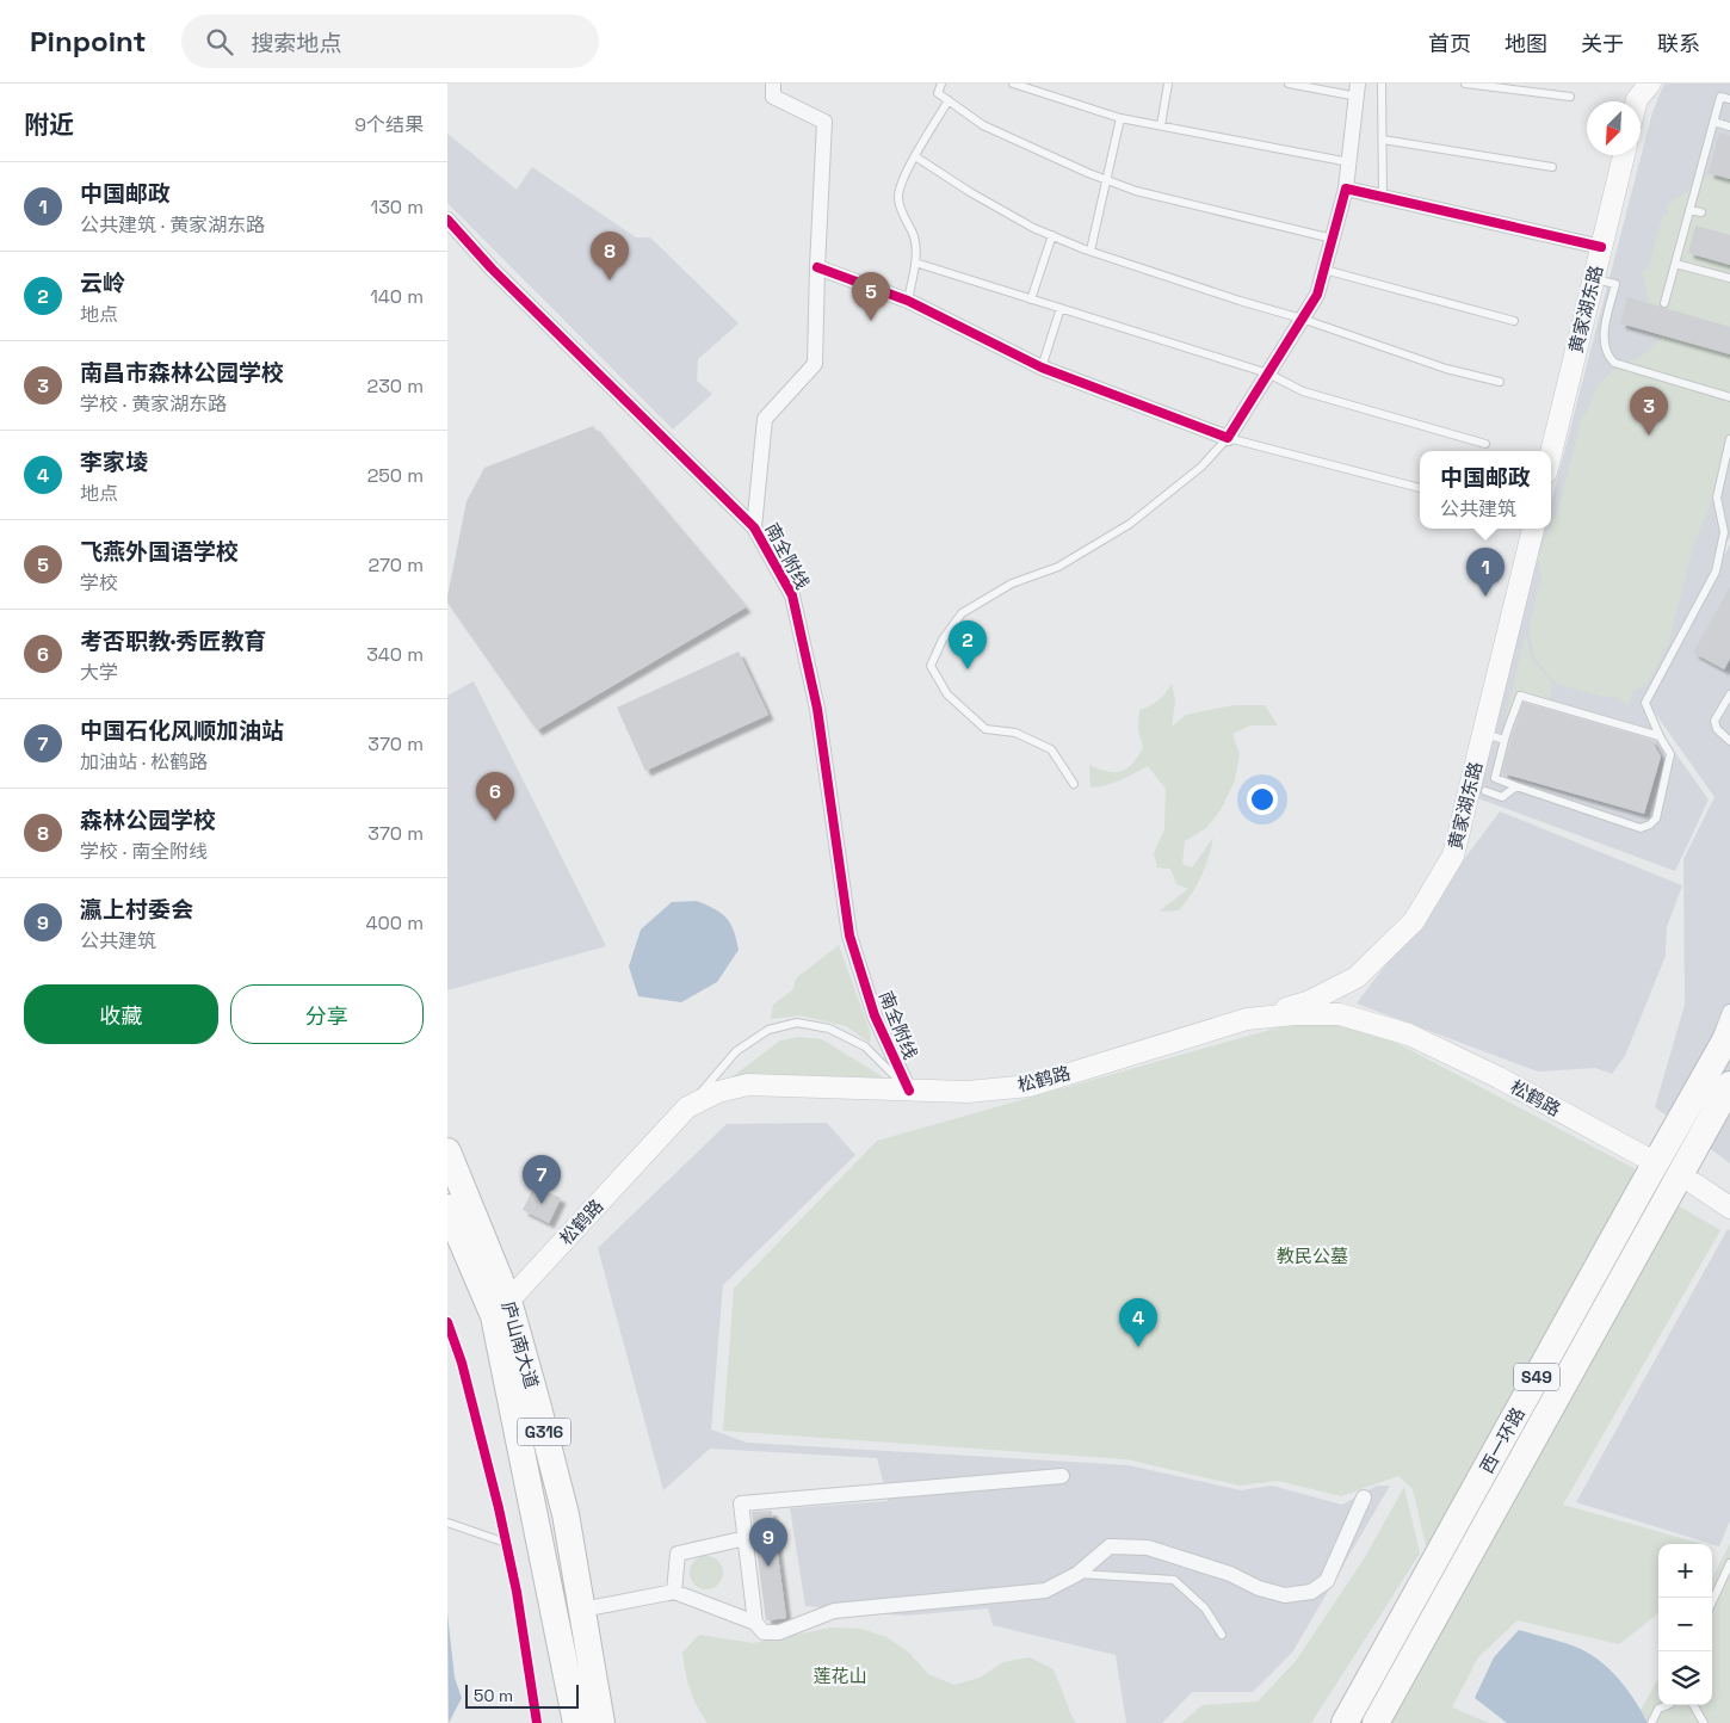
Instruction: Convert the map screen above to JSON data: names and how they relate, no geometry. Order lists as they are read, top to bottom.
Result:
{
  "streets": {
    "highway": [
      "庐山南大道",
      "S49",
      "G316",
      "西一环路"
    ],
    "main road": ["黄家湖东路", "松鹤路"],
    "street": ["南全附线"]
  },
  "crossings": [
    ["黄家湖东路", "松鹤路"],
    ["南全附线", "松鹤路"],
    ["松鹤路", "庐山南大道"]
  ],
  "parks": ["教民公墓", "莲花山"],
  "scale_bar": "50 m",
  "north": "bottom left",
  "page": {
    "header": "Pinpoint",
    "search": "搜索地点",
    "nav": [
      "首页",
      "地图",
      "关于",
      "联系"
    ],
    "heading": ["附近", "9个结果"],
    "list": [
      {
        "mark": "1",
        "name": "中国邮政",
        "note": "公共建筑 · 黄家湖东路",
        "value": "130 m"
      },
      {
        "mark": "2",
        "name": "云岭",
        "note": "地点",
        "value": "140 m"
      },
      {
        "mark": "3",
        "name": "南昌市森林公园学校",
        "note": "学校 · 黄家湖东路",
        "value": "230 m"
      },
      {
        "mark": "4",
        "name": "李家堎",
        "note": "地点",
        "value": "250 m"
      },
      {
        "mark": "5",
        "name": "飞燕外国语学校",
        "note": "学校",
        "value": "270 m"
      },
      {
        "mark": "6",
        "name": "考否职教·秀匠教育",
        "note": "大学",
        "value": "340 m"
      },
      {
        "mark": "7",
        "name": "中国石化风顺加油站",
        "note": "加油站 · 松鹤路",
        "value": "370 m"
      },
      {
        "mark": "8",
        "name": "森林公园学校",
        "note": "学校 · 南全附线",
        "value": "370 m"
      },
      {
        "mark": "9",
        "name": "瀛上村委会",
        "note": "公共建筑",
        "value": "400 m"
      }
    ],
    "pins": [
      "8",
      "5",
      "3",
      "1",
      "2",
      "6",
      "7",
      "4",
      "9"
    ],
    "popup": ["中国邮政", "公共建筑"],
    "buttons": ["收藏", "分享"],
    "map_buttons": ["+", "−"],
    "scale": "50 m"
  }
}
